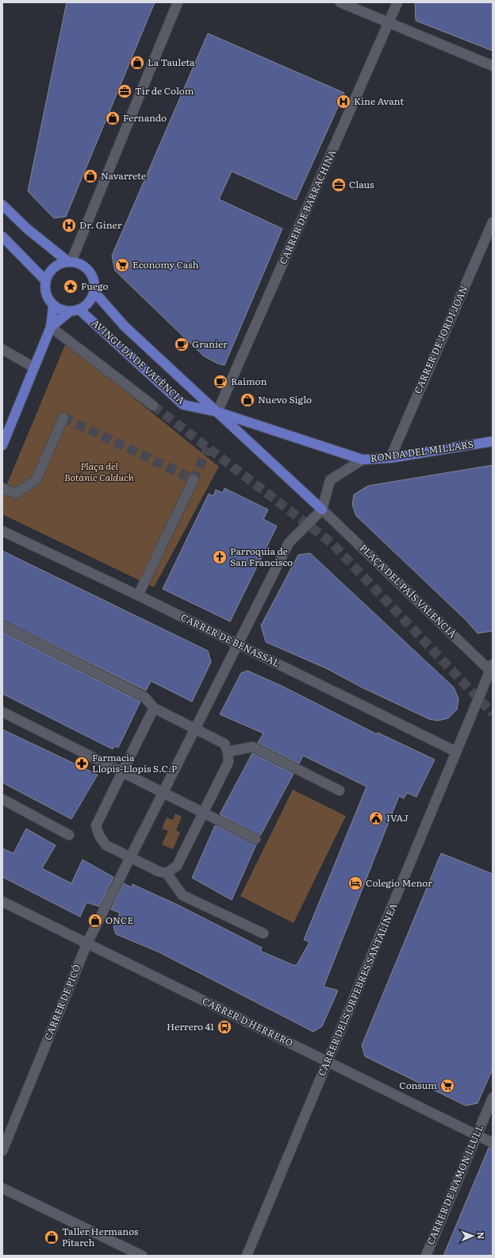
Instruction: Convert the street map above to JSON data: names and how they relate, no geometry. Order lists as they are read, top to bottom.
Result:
{
  "streets": {
    "main road": ["AVINGUDA DE VALÈNCIA", "RONDA DEL MILLARS"],
    "street": [
      "CARRER DE BARRACHINA",
      "CARRER DE JORDI JOAN",
      "PLAÇA DEL PAÍS VALENCIÀ",
      "CARRER DE BENASSAL",
      "CARRER DELS ORFEBRES SANTALÍNEA",
      "CARRER DE PICÓ",
      "CARRER D'HERRERO",
      "CARRER DE RAMON LLULL"
    ]
  },
  "crossings": [
    ["CARRER DE BARRACHINA", "AVINGUDA DE VALÈNCIA"],
    ["CARRER DE JORDI JOAN", "RONDA DEL MILLARS"],
    ["AVINGUDA DE VALÈNCIA", "RONDA DEL MILLARS"],
    ["AVINGUDA DE VALÈNCIA", "PLAÇA DEL PAÍS VALENCIÀ"],
    ["AVINGUDA DE VALÈNCIA", "CARRER DE PICÓ"],
    ["RONDA DEL MILLARS", "PLAÇA DEL PAÍS VALENCIÀ"],
    ["RONDA DEL MILLARS", "CARRER DE PICÓ"],
    ["PLAÇA DEL PAÍS VALENCIÀ", "CARRER DELS ORFEBRES SANTALÍNEA"],
    ["PLAÇA DEL PAÍS VALENCIÀ", "CARRER DE PICÓ"],
    ["CARRER DE BENASSAL", "CARRER DELS ORFEBRES SANTALÍNEA"],
    ["CARRER DE BENASSAL", "CARRER DE PICÓ"],
    ["CARRER DELS ORFEBRES SANTALÍNEA", "CARRER D'HERRERO"],
    ["CARRER DE PICÓ", "CARRER D'HERRERO"],
    ["CARRER D'HERRERO", "CARRER DE RAMON LLULL"]
  ],
  "parks": ["Plaça del Botànic Calduch"],
  "places": {
    "shop": [
      "La Tauleta",
      "Fernando",
      "Navarrete",
      "Nuevo Siglo",
      "ONCE",
      "Taller Hermanos Pitarch"
    ],
    "office": ["Tir de Colom", "Claus"],
    "hospital": ["Kine Avant", "Dr. Giner"],
    "supermarket": ["Economy Cash", "Consum"],
    "place": ["Fuego"],
    "cafe": ["Granier", "Raimon"],
    "church": ["Parroquia de San Francisco"],
    "pharmacy": ["Farmacia Llopis-Llopis S.C.P"],
    "public building": ["IVAJ"],
    "hotel": ["Colegio Menor"],
    "bus stop": ["Herrero 41"]
  },
  "north": "right"
}
